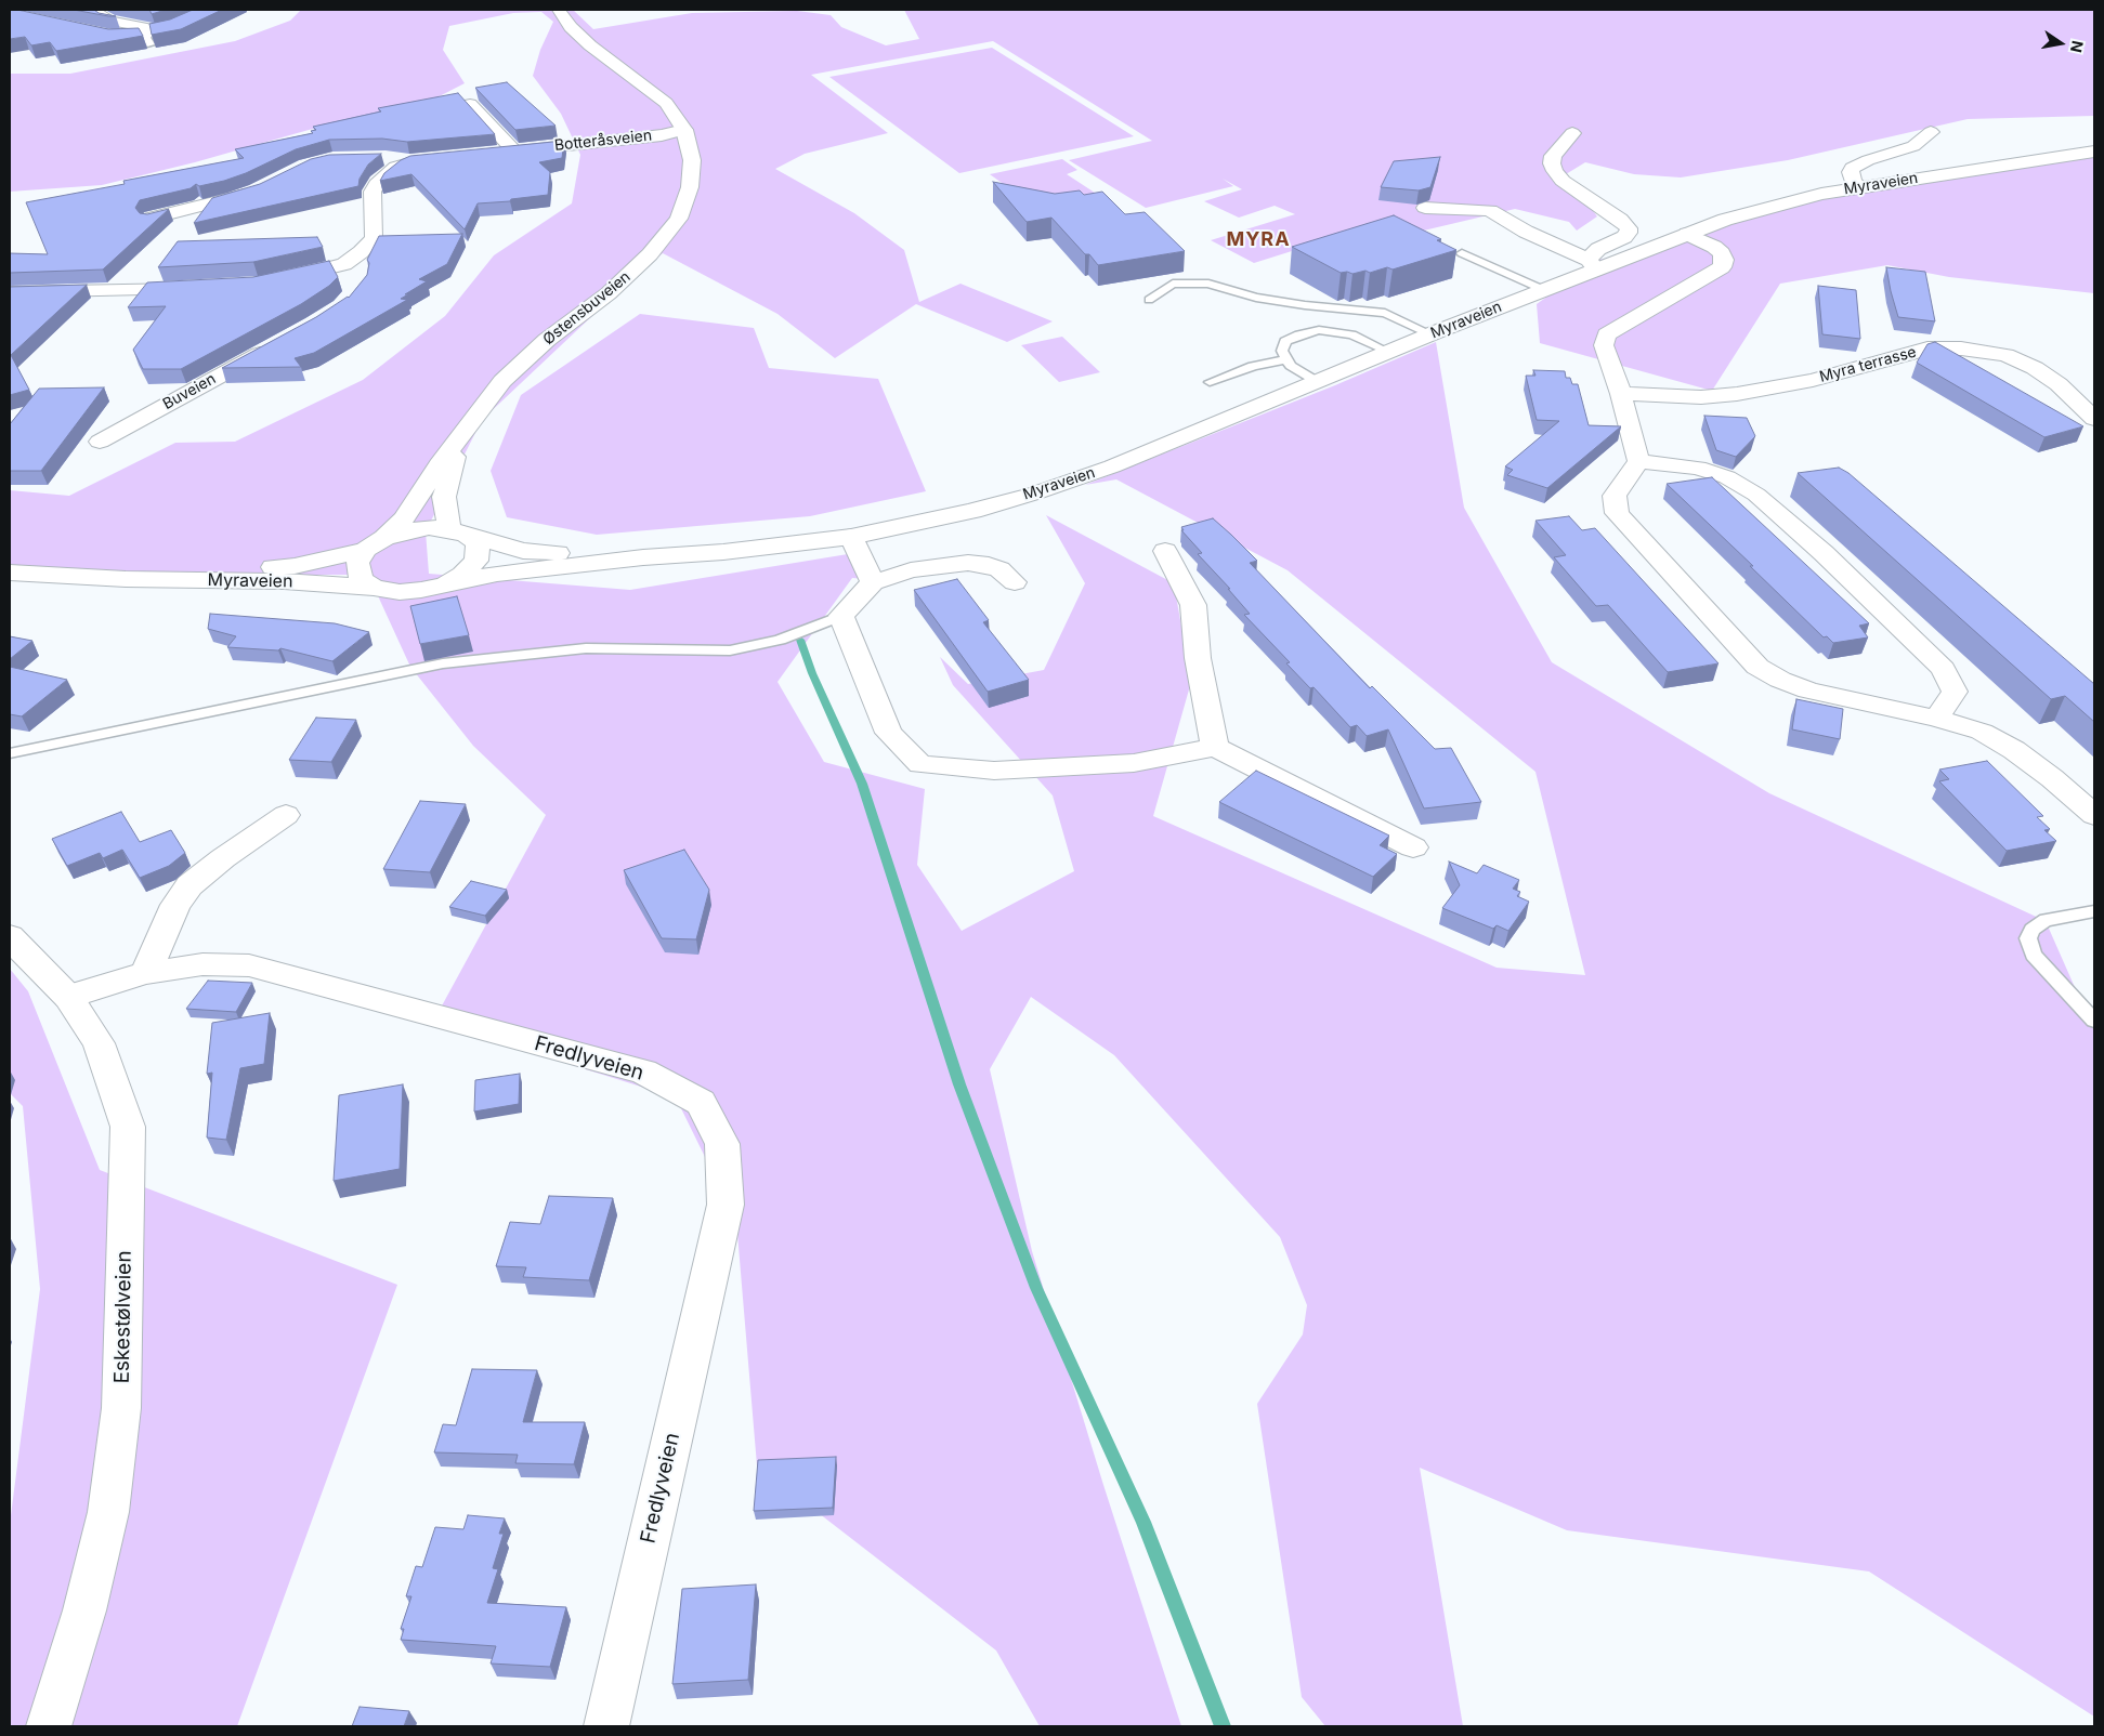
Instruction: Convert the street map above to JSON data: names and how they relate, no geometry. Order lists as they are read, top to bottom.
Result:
{
  "streets": {
    "street": [
      "Botteråsveien",
      "Myraveien",
      "Østensbuveien",
      "Myra terrasse",
      "Buveien",
      "Fredlyveien",
      "Eskestølveien"
    ]
  },
  "crossings": [
    ["Botteråsveien", "Østensbuveien"],
    ["Myraveien", "Østensbuveien"],
    ["Fredlyveien", "Eskestølveien"]
  ],
  "districts": ["MYRA"],
  "north": "right"
}
